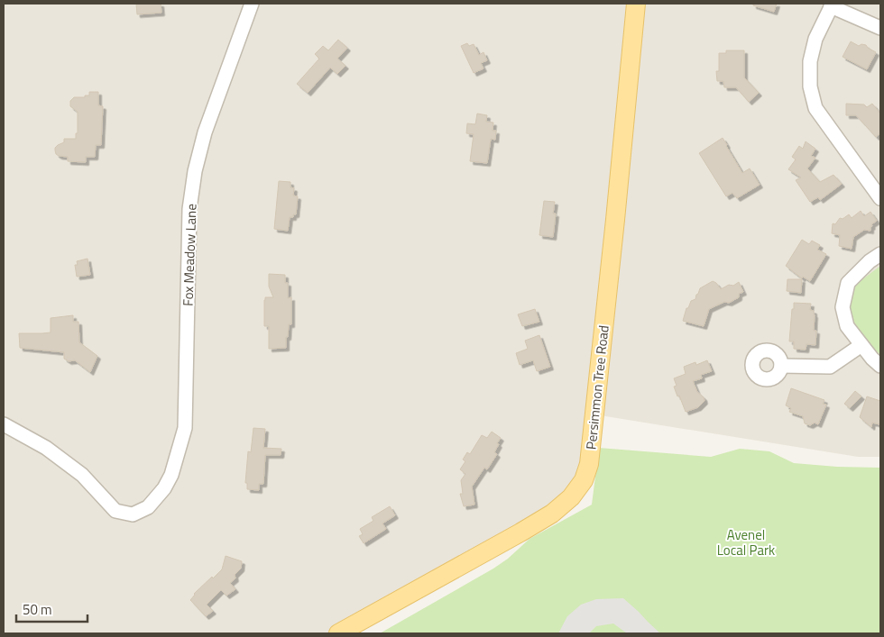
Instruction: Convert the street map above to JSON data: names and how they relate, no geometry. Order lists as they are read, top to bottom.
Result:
{
  "streets": {
    "main road": ["Persimmon Tree Road"],
    "street": ["Fox Meadow Lane"]
  },
  "parks": ["Avenel Local Park"],
  "scale_bar": "50 m"
}
